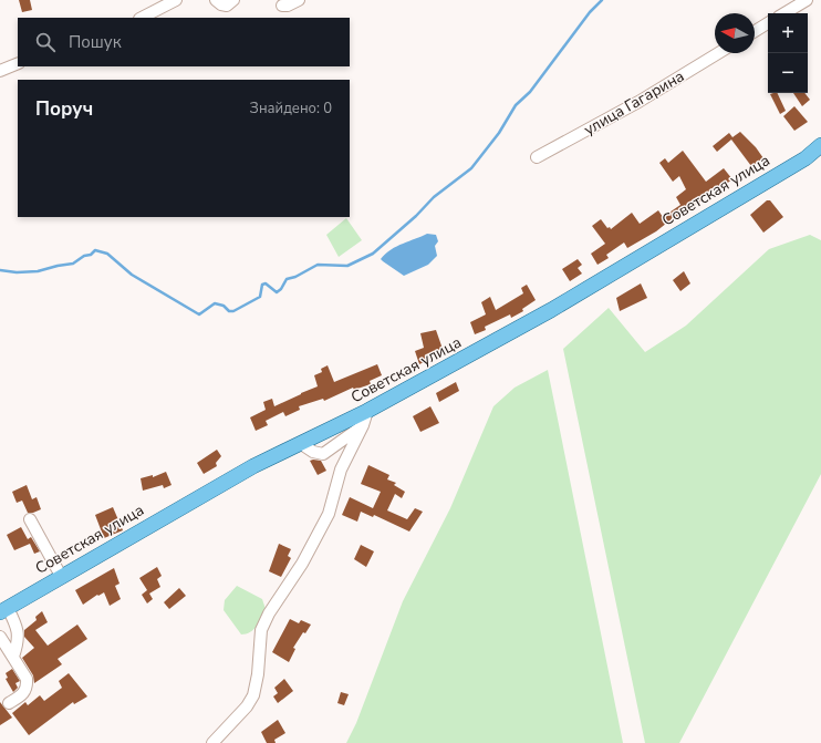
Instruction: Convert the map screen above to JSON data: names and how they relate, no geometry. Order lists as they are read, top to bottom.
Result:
{
  "streets": {
    "main road": ["Советская улица"],
    "street": ["улица Гагарина"]
  },
  "north": "left",
  "page": {
    "map_buttons": ["+", "−"],
    "search": "Пошук",
    "heading": ["Поруч", "Знайдено: 0"]
  }
}
